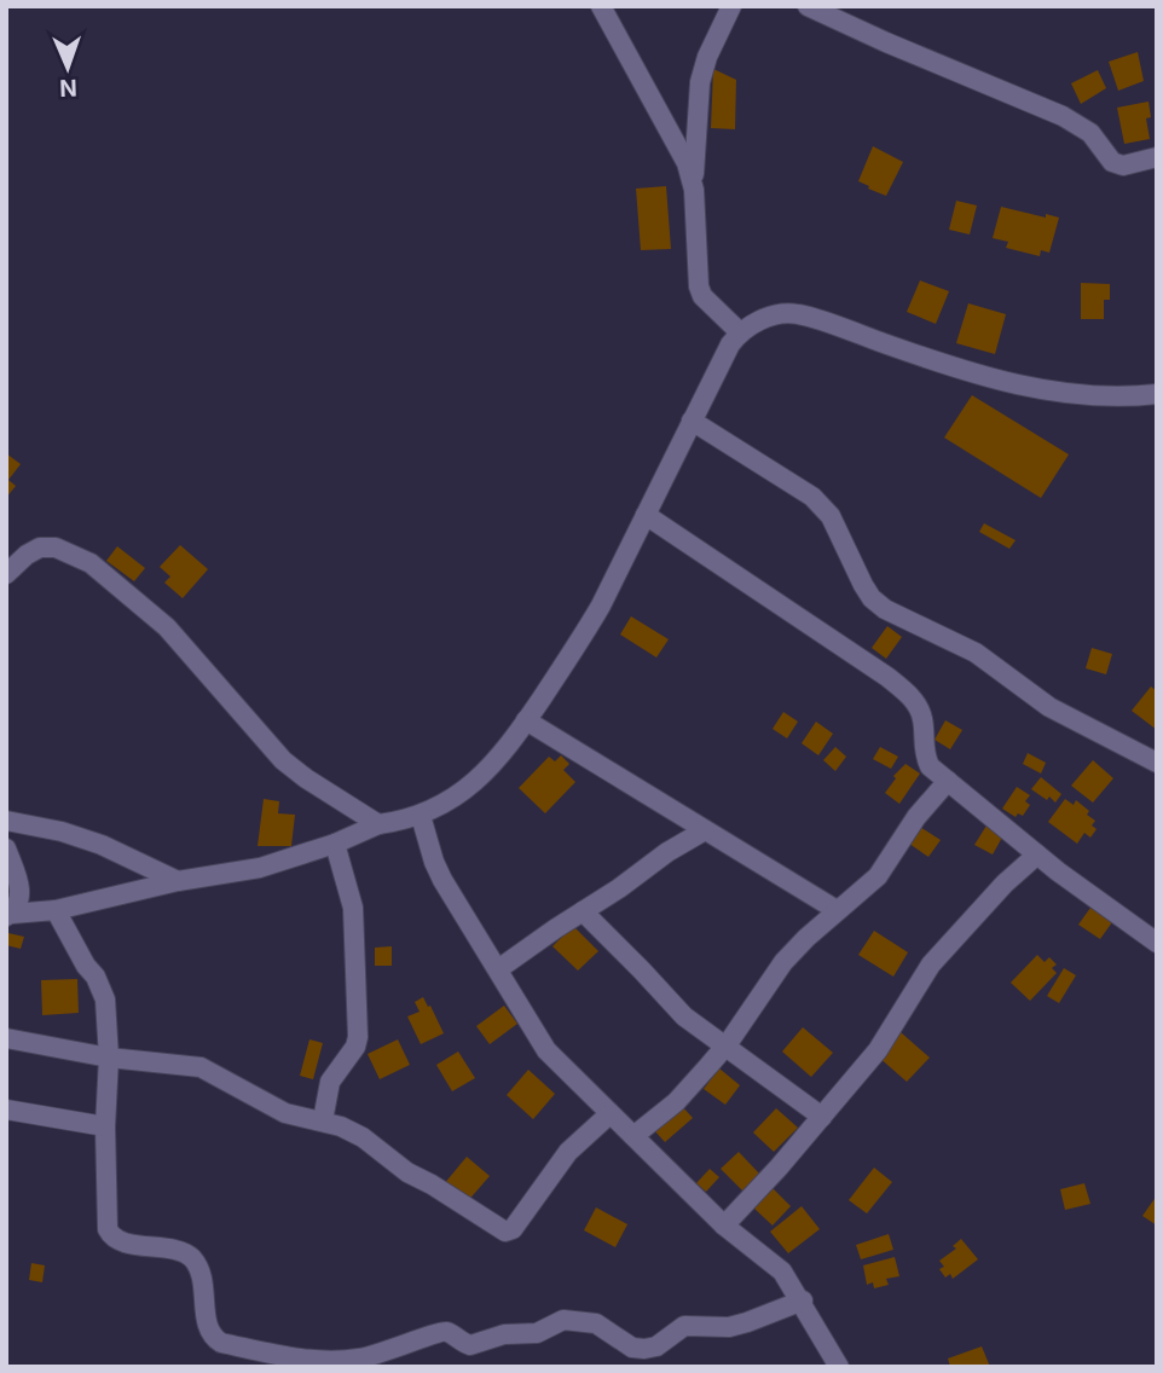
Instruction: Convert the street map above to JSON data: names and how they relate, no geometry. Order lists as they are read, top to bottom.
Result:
{
  "north": "bottom"
}
